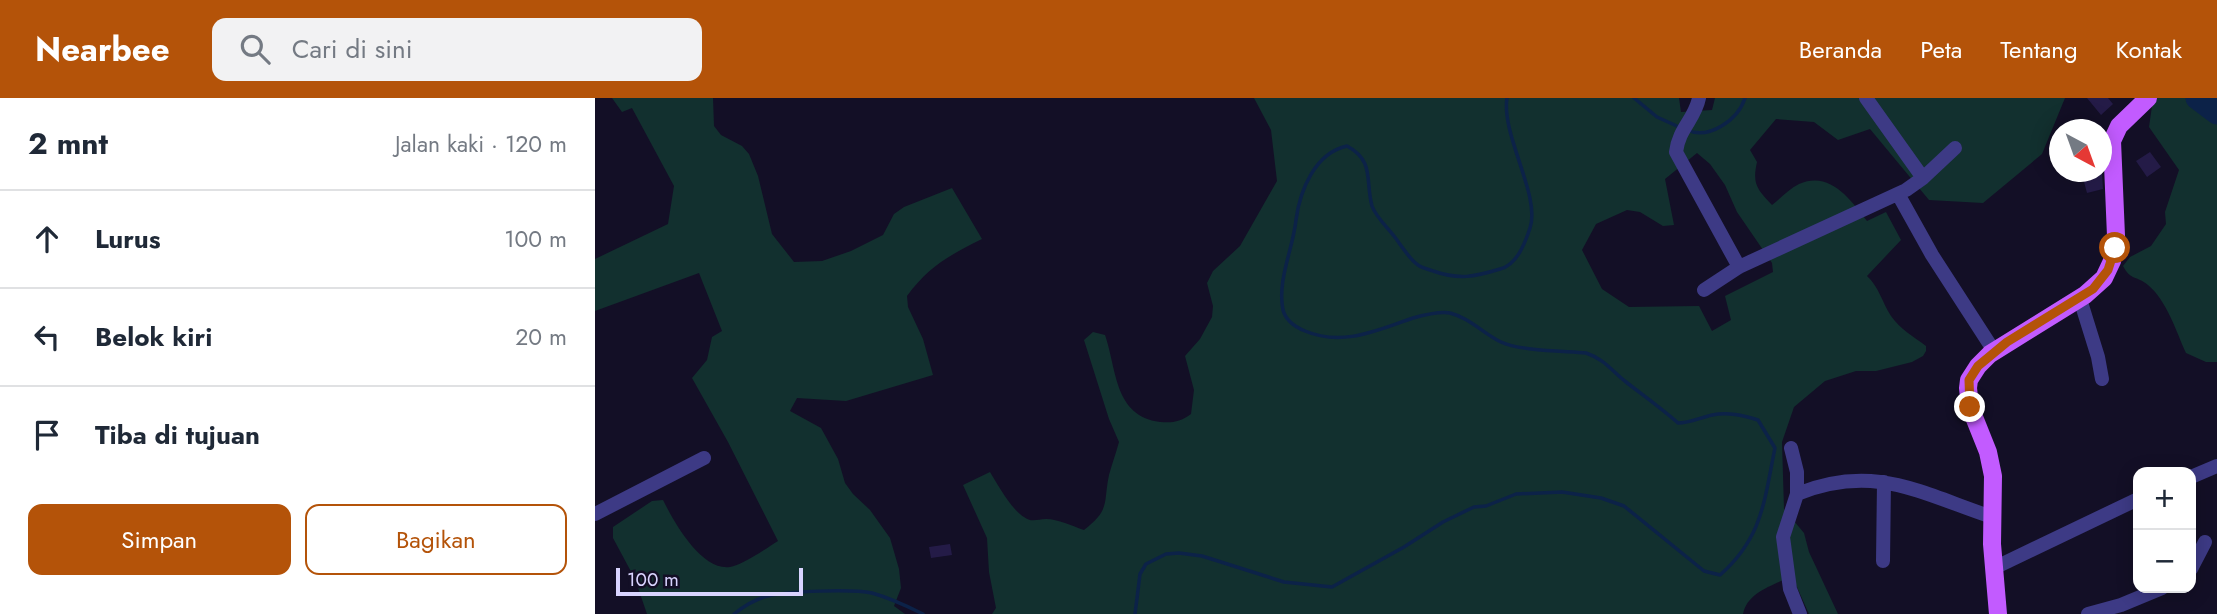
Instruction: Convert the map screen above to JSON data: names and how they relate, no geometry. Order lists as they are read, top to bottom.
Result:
{
  "scale_bar": "100 m",
  "north": "bottom right",
  "page": {
    "header": "Nearbee",
    "search": "Cari di sini",
    "nav": [
      "Beranda",
      "Peta",
      "Tentang",
      "Kontak"
    ],
    "heading": ["2 mnt", "Jalan kaki · 120 m"],
    "list": [
      ["Lurus", "100 m"],
      ["Belok kiri", "20 m"],
      "Tiba di tujuan"
    ],
    "map_buttons": ["+", "−"],
    "buttons": ["Simpan", "Bagikan"],
    "scale": "100 m"
  }
}
